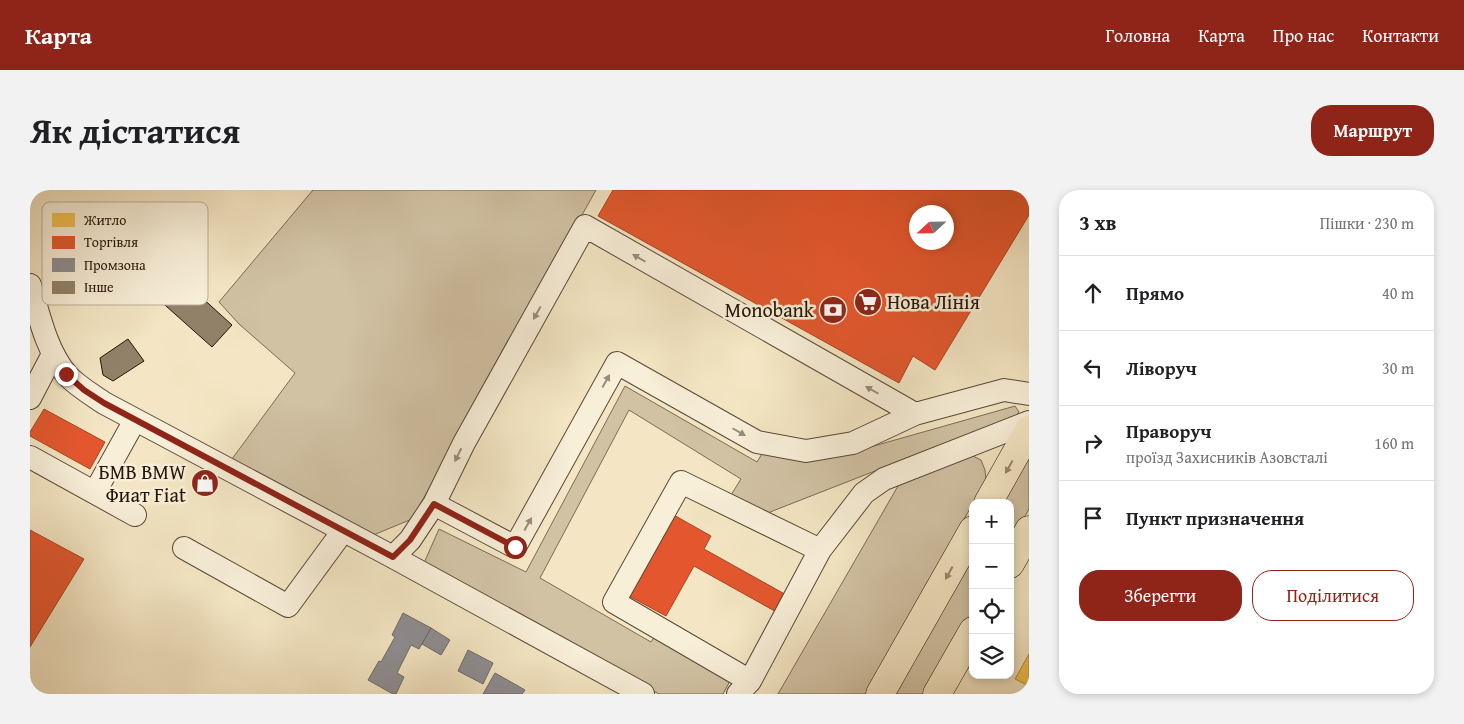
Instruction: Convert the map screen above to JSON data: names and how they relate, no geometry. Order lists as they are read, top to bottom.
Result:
{
  "places": {
    "supermarket": ["Нова Лінія"],
    "bank": ["Monobank"],
    "shop": ["БМВ BMW Фиат Fiat"]
  },
  "legend": [
    "Житло",
    "Торгівля",
    "Промзона",
    "Інше"
  ],
  "north": "left",
  "page": {
    "header": "Карта",
    "nav": [
      "Головна",
      "Карта",
      "Про нас",
      "Контакти"
    ],
    "title": "Як дістатися",
    "buttons": [
      "Маршрут",
      ["Зберегти", "Поділитися"]
    ],
    "heading": ["3 хв", "Пішки · 230 m"],
    "list": [
      ["Прямо", "40 m"],
      ["Ліворуч", "30 m"],
      ["Праворуч", "проїзд Захисників Азовсталі", "160 m"],
      "Пункт призначення"
    ],
    "map_buttons": ["+", "−"]
  }
}
